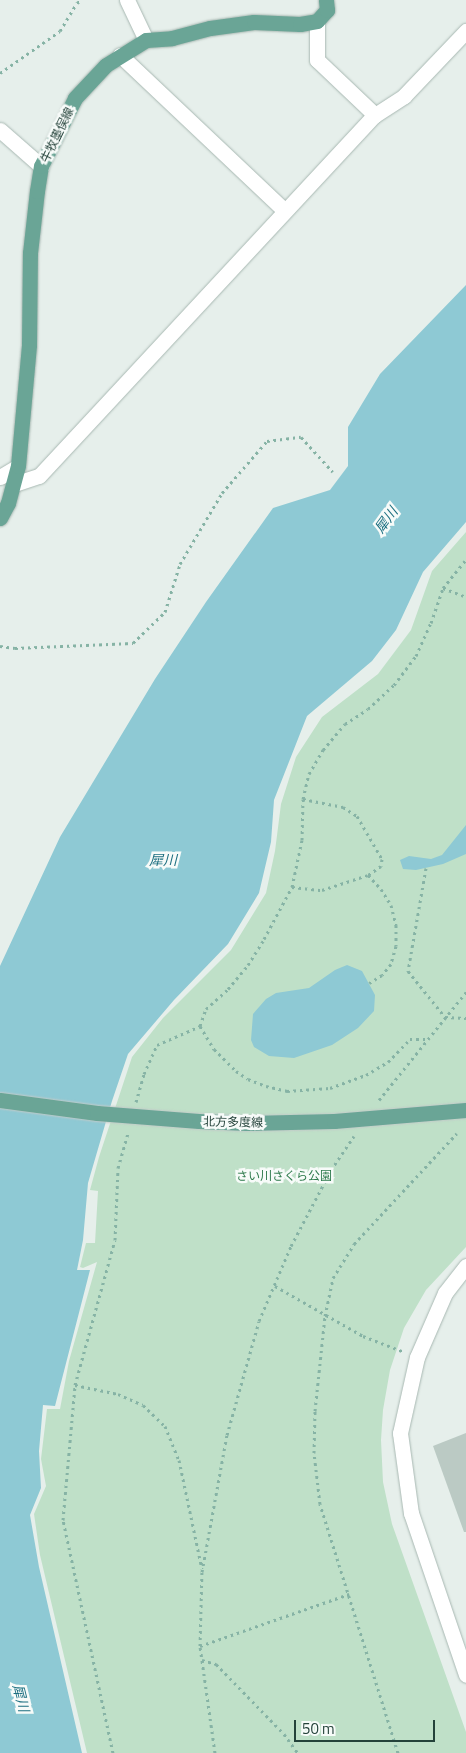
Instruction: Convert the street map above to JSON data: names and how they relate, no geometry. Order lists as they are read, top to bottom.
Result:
{
  "streets": {
    "main road": ["牛牧墨俣線", "北方多度線"]
  },
  "water": ["犀川"],
  "parks": ["さい川さくら公園"],
  "scale_bar": "50 m"
}
